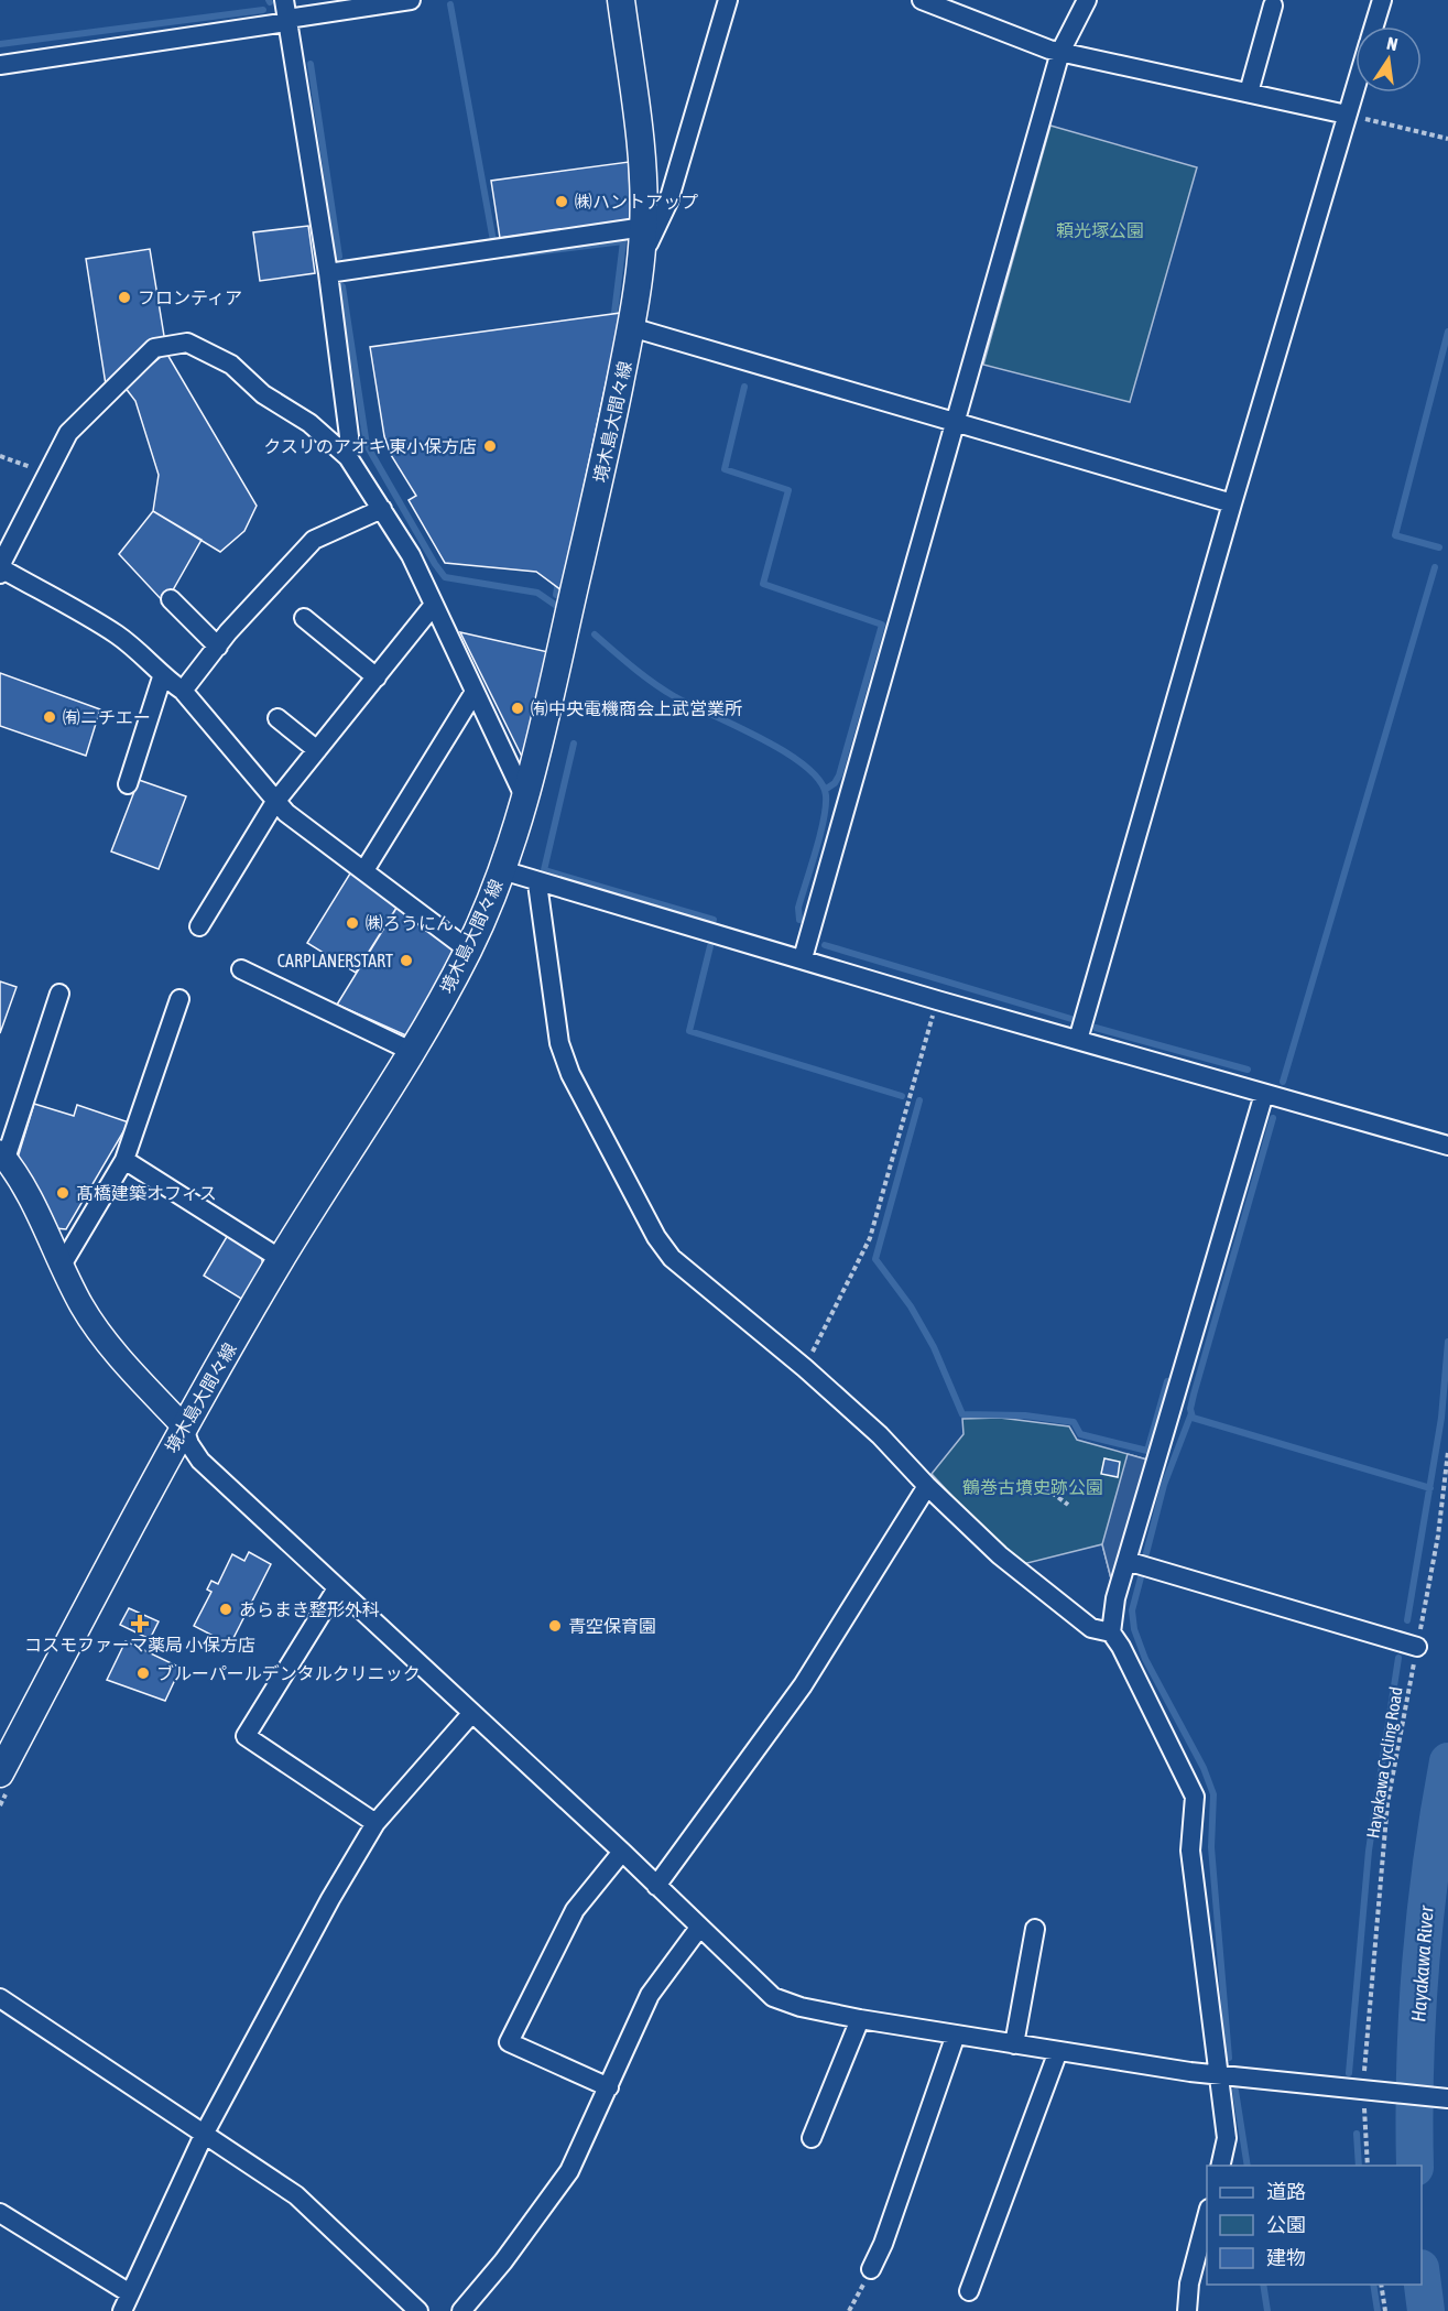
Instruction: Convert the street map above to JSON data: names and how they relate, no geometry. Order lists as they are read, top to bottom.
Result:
{
  "streets": {
    "main road": ["境木島大間々線"],
    "path": ["Hayakawa Cycling Road"]
  },
  "water": ["Hayakawa River"],
  "parks": ["頼光塚公園", "鶴巻古墳史跡公園"],
  "places": {
    "other": [
      "㈱ハントアップ",
      "フロンティア",
      "クスリのアオキ 東小保方店",
      "㈲中央電機商会上武営業所",
      "㈲ニチエー",
      "㈱ろうにん",
      "CARPLANERSTART",
      "髙橋建築オフィス",
      "あらまき整形外科",
      "青空保育園",
      "ブルーパールデンタルクリニック"
    ],
    "health": ["コスモファーマ薬局 小保方店"]
  },
  "legend": ["道路", "公園", "建物"],
  "north": "top"
}
